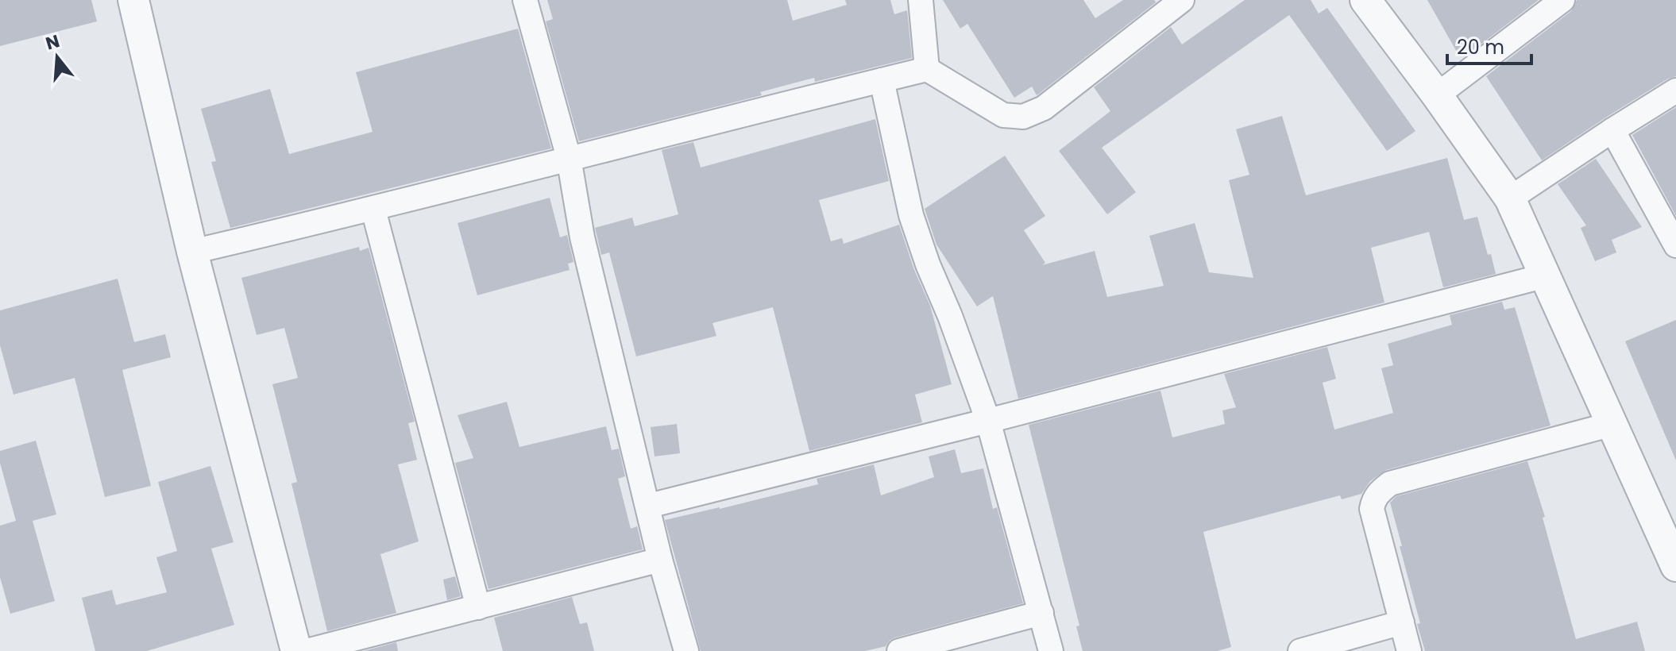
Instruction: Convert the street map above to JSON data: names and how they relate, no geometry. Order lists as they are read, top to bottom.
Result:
{
  "scale_bar": "20 m",
  "north": "top"
}
